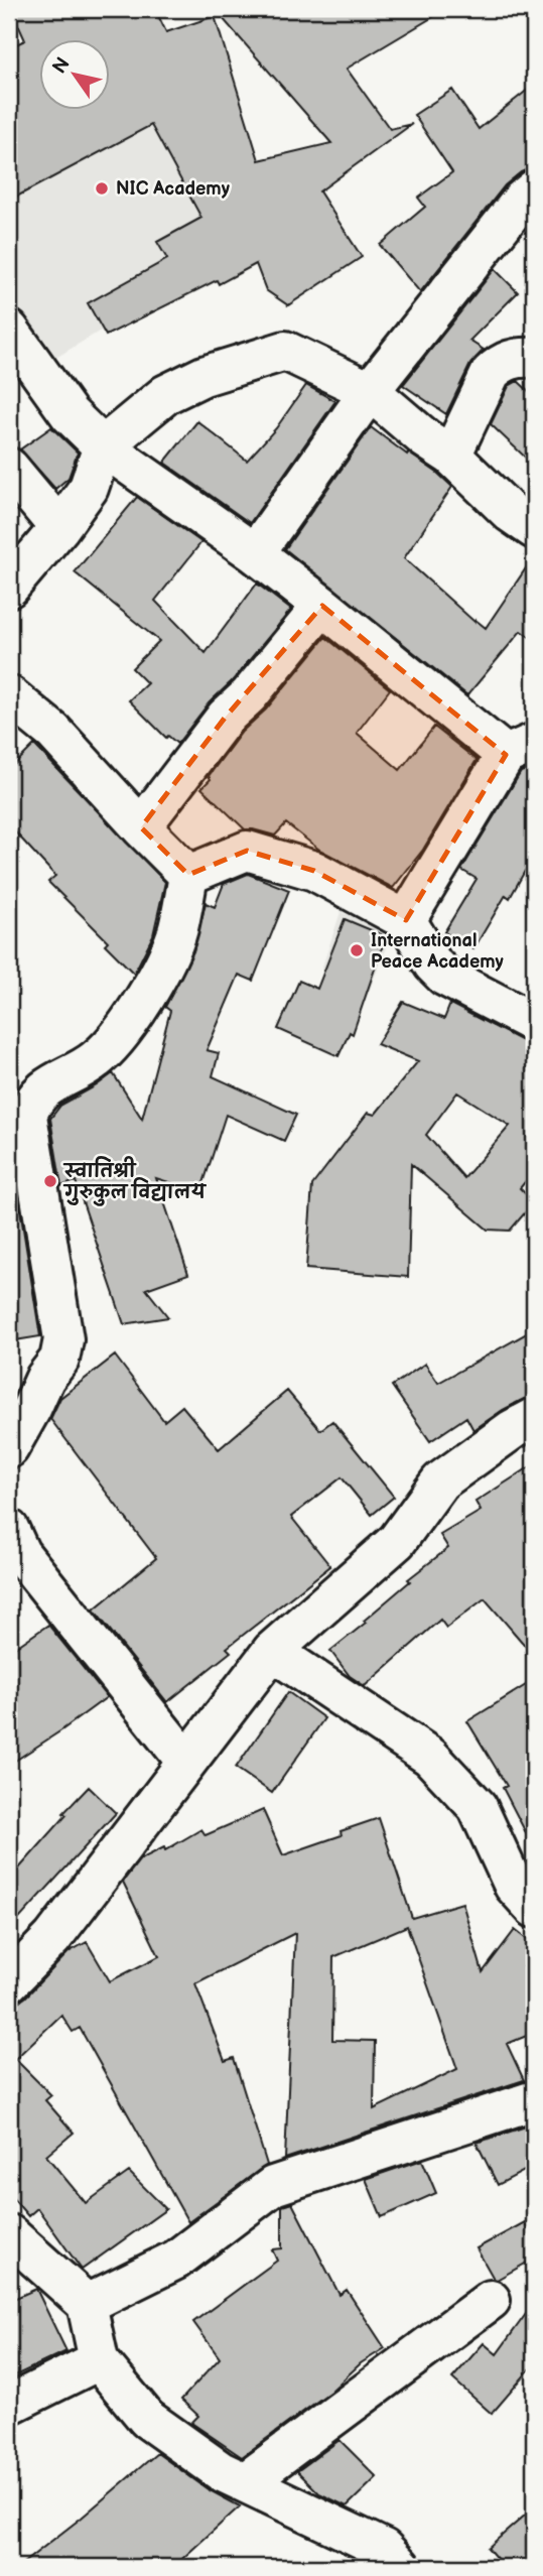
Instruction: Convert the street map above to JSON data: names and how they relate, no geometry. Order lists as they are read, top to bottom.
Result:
{
  "places": ["NIC Academy", "International Peace Academy", "स्वातिश्री गुरुकुल विद्यालय"],
  "north": "top left"
}
